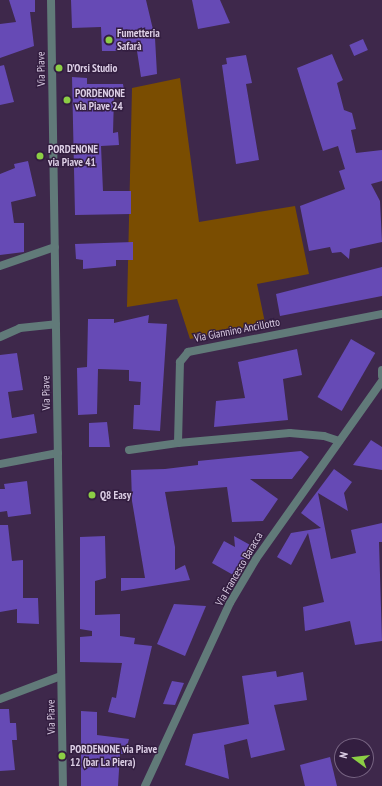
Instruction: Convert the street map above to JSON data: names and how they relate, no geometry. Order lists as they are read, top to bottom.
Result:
{
  "streets": {
    "street": ["Via Piave", "Via Giannino Ancillotto", "Via Francesco Baracca"]
  },
  "places": [
    "Fumetteria Safarà",
    "D’Orsi Studio",
    "PORDENONE via Piave 24",
    "PORDENONE via Piave 41",
    "Q8 Easy",
    "PORDENONE via Piave 12 (bar La Piera)"
  ],
  "north": "left"
}
